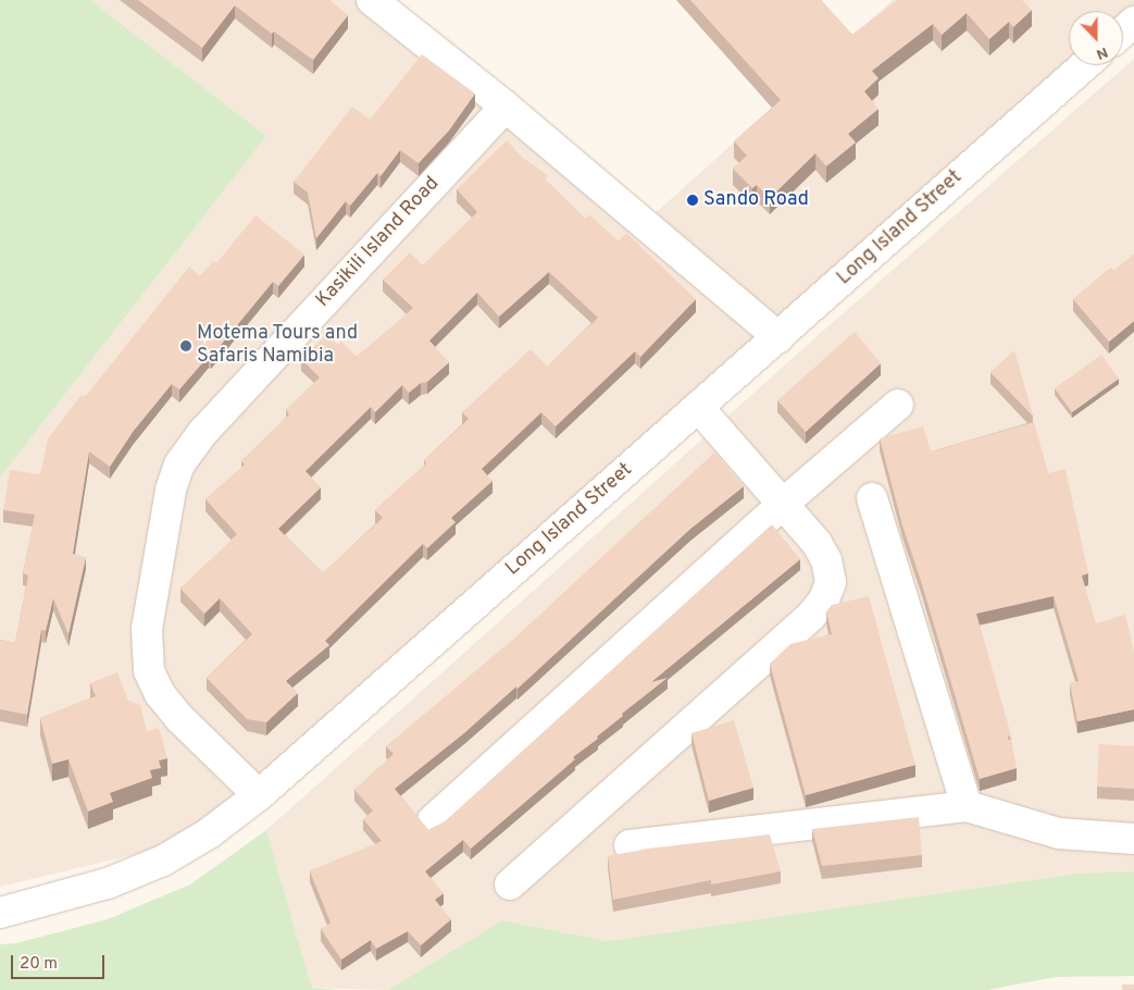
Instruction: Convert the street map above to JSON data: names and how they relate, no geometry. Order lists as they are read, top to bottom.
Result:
{
  "streets": {
    "street": ["Long Island Street", "Kasikili Island Road"]
  },
  "crossings": [
    ["Long Island Street", "Kasikili Island Road"]
  ],
  "places": ["Sando Road", "Motema Tours and Safaris Namibia"],
  "scale_bar": "20 m",
  "north": "bottom"
}
